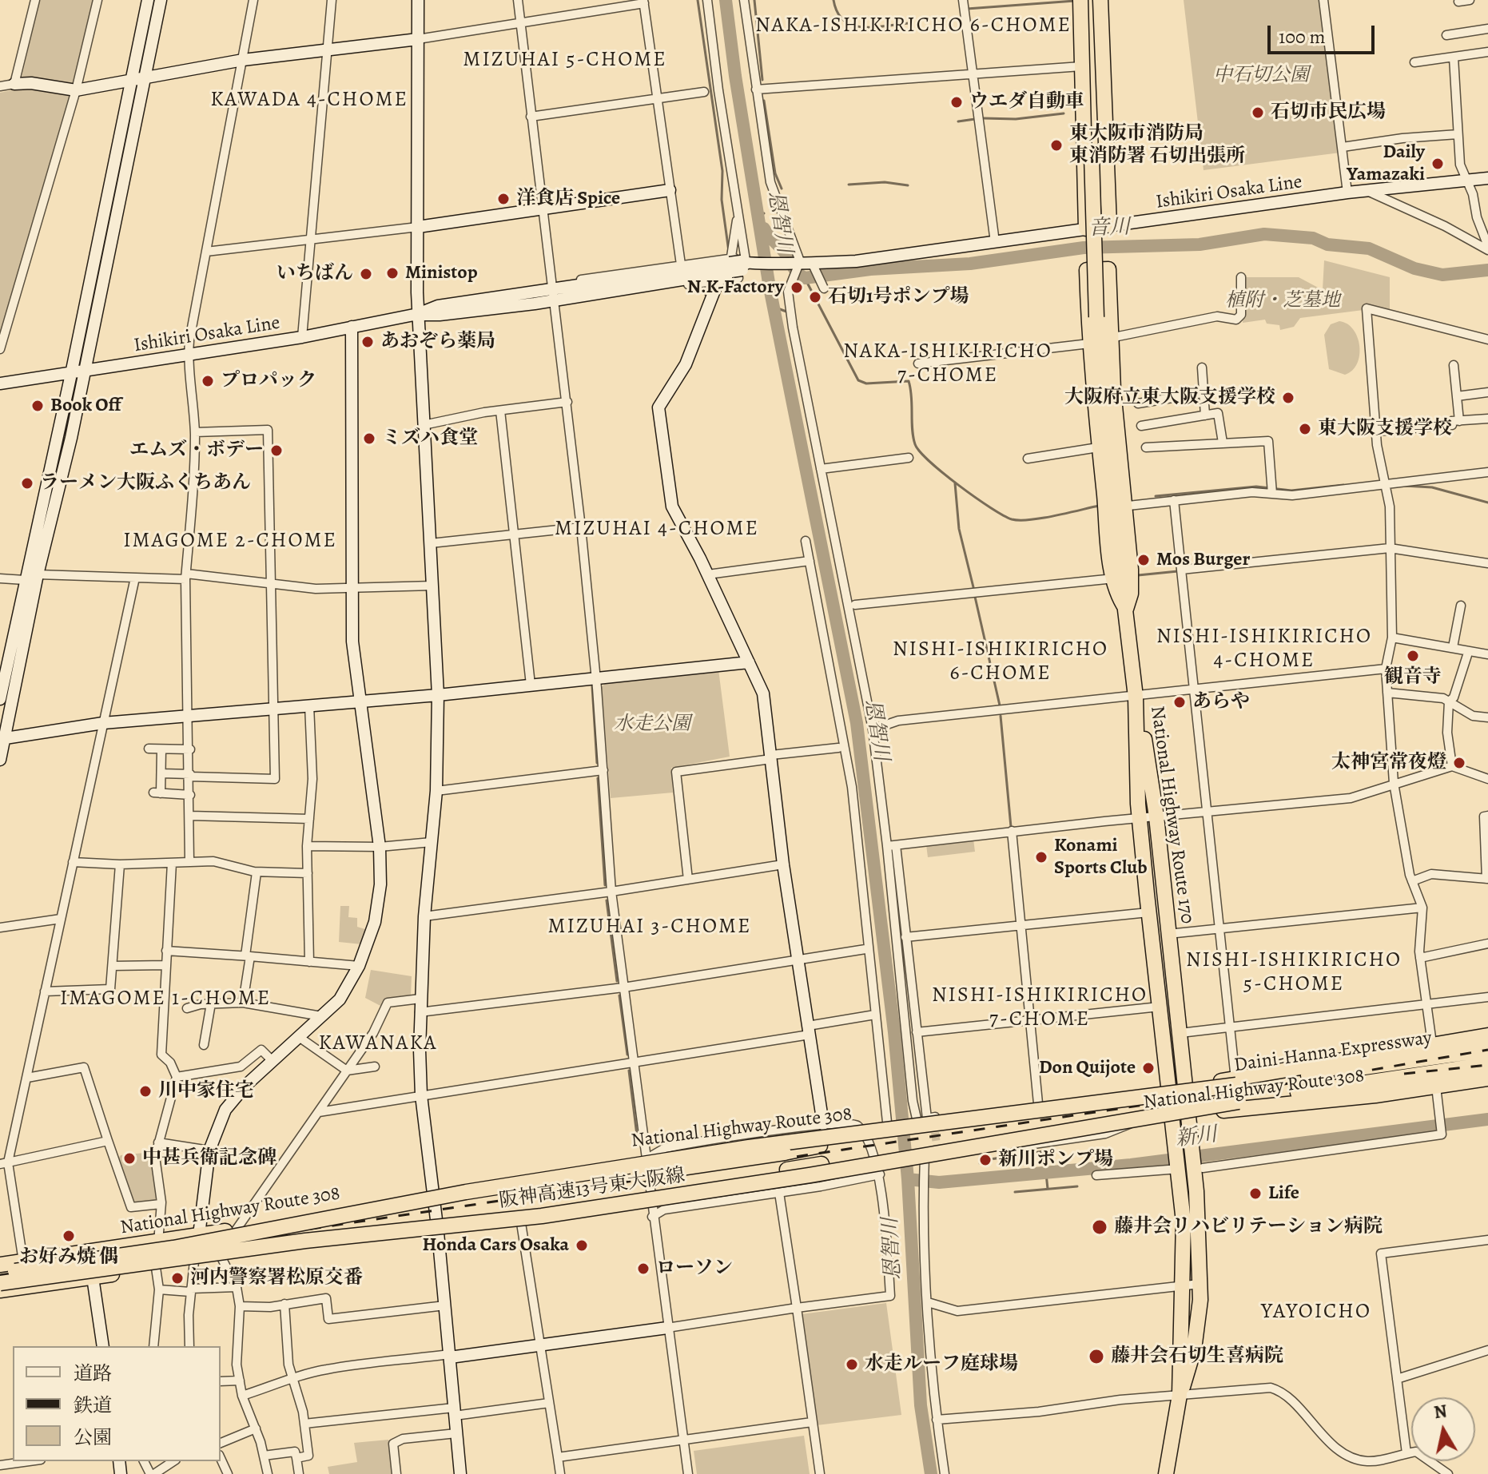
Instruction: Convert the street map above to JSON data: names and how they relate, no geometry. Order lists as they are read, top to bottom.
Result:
{
  "streets": {
    "highway": [
      "National Highway Route 170",
      "Daini-Hanna Expressway",
      "National Highway Route 308",
      "阪神高速13号東大阪線"
    ],
    "street": ["Ishikiri Osaka Line"]
  },
  "crossings": [
    ["National Highway Route 170", "Daini-Hanna Expressway"],
    ["National Highway Route 170", "National Highway Route 308"],
    ["National Highway Route 170", "阪神高速13号東大阪線"],
    ["Daini-Hanna Expressway", "National Highway Route 308"],
    ["Daini-Hanna Expressway", "阪神高速13号東大阪線"],
    ["National Highway Route 308", "阪神高速13号東大阪線"]
  ],
  "districts": [
    "NAKA-ISHIKIRICHO 6-CHOME",
    "MIZUHAI 5-CHOME",
    "KAWADA 4-CHOME",
    "NAKA-ISHIKIRICHO 7-CHOME",
    "MIZUHAI 4-CHOME",
    "IMAGOME 2-CHOME",
    "NISHI-ISHIKIRICHO 4-CHOME",
    "NISHI-ISHIKIRICHO 6-CHOME",
    "MIZUHAI 3-CHOME",
    "NISHI-ISHIKIRICHO 5-CHOME",
    "NISHI-ISHIKIRICHO 7-CHOME",
    "IMAGOME 1-CHOME",
    "KAWANAKA",
    "YAYOICHO"
  ],
  "water": ["恩智川", "音川", "新川"],
  "parks": ["中石切公園", "植附・芝墓地", "水走公園"],
  "places": [
    "ウエダ自動車",
    "石切市民広場",
    "東大阪市消防局 東消防署 石切出張所",
    "Daily Yamazaki",
    "洋食店 Spice",
    "Ministop",
    "いちばん",
    "N.K-Factory",
    "石切1号ポンプ場",
    "あおぞら薬局",
    "プロパック",
    "大阪府立東大阪支援学校",
    "Book Off",
    "東大阪支援学校",
    "ミズハ食堂",
    "エムズ・ボデー",
    "ラーメン大阪ふくちあん",
    "Mos Burger",
    "観音寺",
    "あらや",
    "太神宮常夜燈",
    "Konami Sports Club",
    "Don Quijote",
    "川中家住宅",
    "中甚兵衛記念碑",
    "新川ポンプ場",
    "Life",
    "藤井会リハビリテーション病院",
    "お好み焼 偶",
    "Honda Cars Osaka",
    "ローソン",
    "河内警察署松原交番",
    "藤井会石切生喜病院",
    "水走ルーフ庭球場"
  ],
  "legend": ["道路", "鉄道", "公園"],
  "scale_bar": "100 m",
  "north": "top"
}
